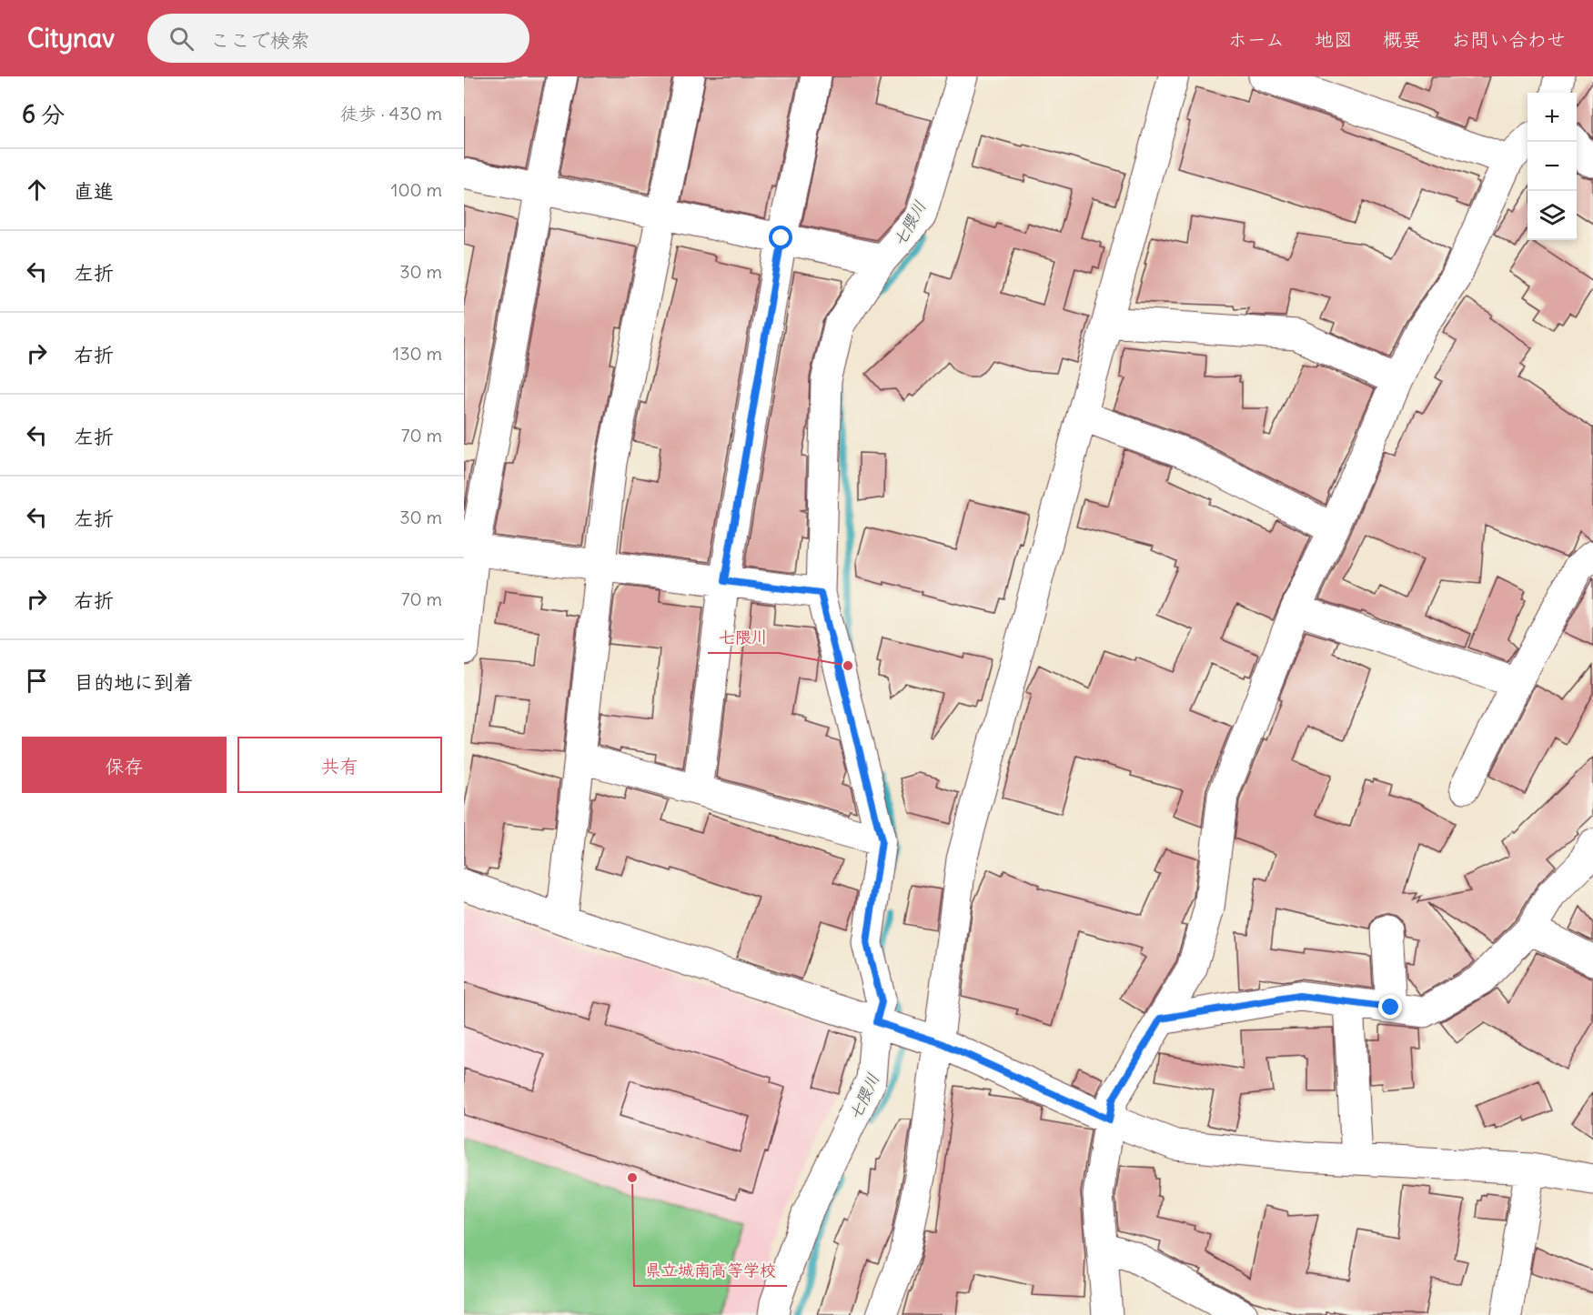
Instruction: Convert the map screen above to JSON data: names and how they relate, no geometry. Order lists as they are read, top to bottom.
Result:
{
  "water": ["七隈川"],
  "places": ["七隈川", "県立城南高等学校"],
  "page": {
    "header": "Citynav",
    "search": "ここで検索",
    "nav": [
      "ホーム",
      "地図",
      "概要",
      "お問い合わせ"
    ],
    "heading": ["6 分", "徒歩 · 430 m"],
    "map_buttons": ["+", "−"],
    "list": [
      ["直進", "100 m"],
      ["左折", "30 m"],
      ["右折", "130 m"],
      ["左折", "70 m"],
      ["左折", "30 m"],
      ["右折", "70 m"],
      "目的地に到着"
    ],
    "buttons": ["保存", "共有"]
  }
}
